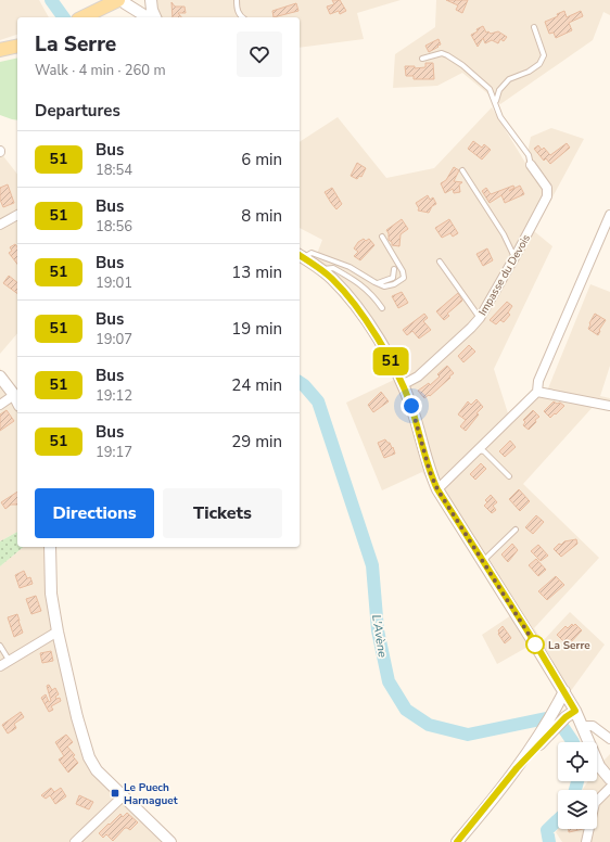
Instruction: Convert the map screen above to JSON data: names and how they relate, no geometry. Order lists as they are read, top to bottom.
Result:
{
  "streets": {
    "street": ["Impasse du Devois"]
  },
  "water": ["L'Avène"],
  "places": {
    "other": ["La Serre"],
    "transit": ["Le Puech Harnaguet"]
  },
  "lines": ["bus line 51"],
  "page": {
    "on_map": "51",
    "heading": [
      ["La Serre", "Walk · 4 min · 260 m"],
      "Departures"
    ],
    "list": [
      {
        "mark": "51",
        "name": "Bus",
        "note": "18:54",
        "value": "6 min"
      },
      {
        "mark": "51",
        "name": "Bus",
        "note": "18:56",
        "value": "8 min"
      },
      {
        "mark": "51",
        "name": "Bus",
        "note": "19:01",
        "value": "13 min"
      },
      {
        "mark": "51",
        "name": "Bus",
        "note": "19:07",
        "value": "19 min"
      },
      {
        "mark": "51",
        "name": "Bus",
        "note": "19:12",
        "value": "24 min"
      },
      {
        "mark": "51",
        "name": "Bus",
        "note": "19:17",
        "value": "29 min"
      }
    ],
    "buttons": ["Directions", "Tickets"]
  }
}
